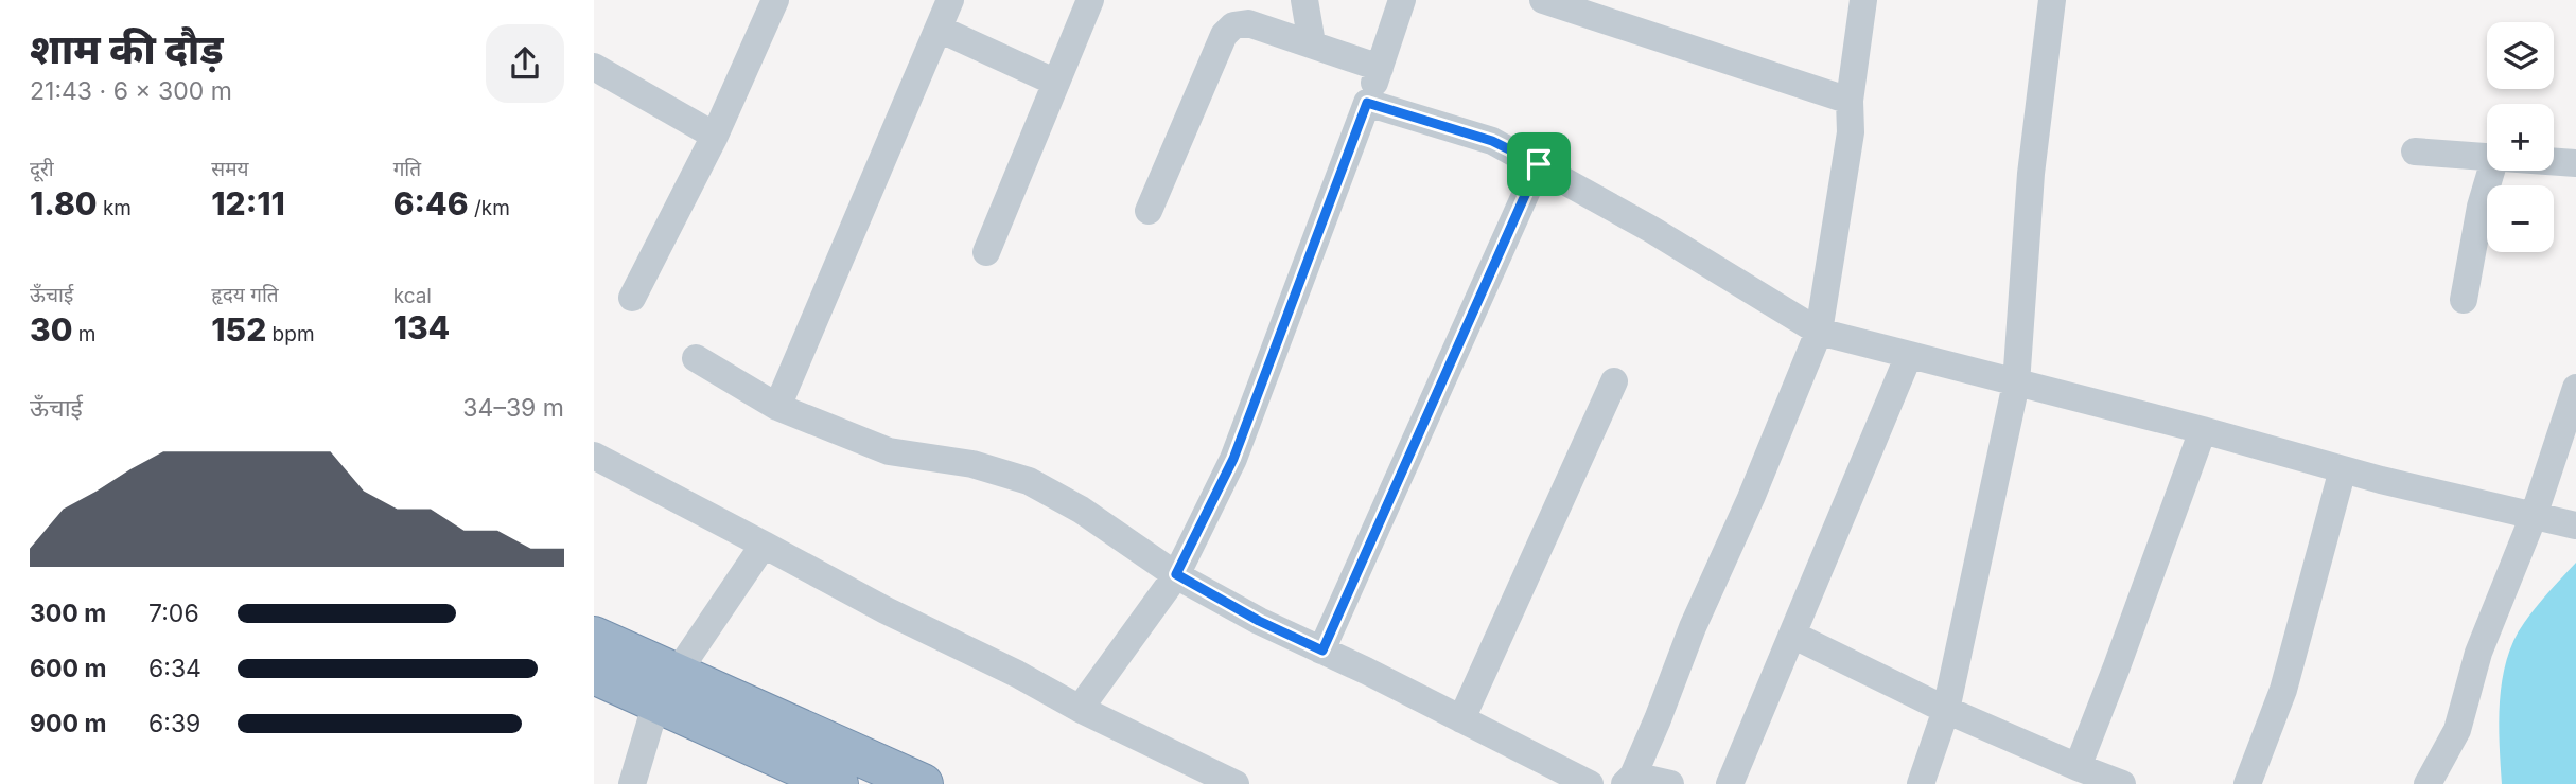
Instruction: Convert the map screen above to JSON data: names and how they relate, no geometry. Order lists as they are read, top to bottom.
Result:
{
  "page": {
    "heading": ["शाम की दौड़", "21:43 · 6 × 300 m"],
    "map_buttons": ["+", "−"],
    "stats": [
      ["दूरी", "1.80 km"],
      ["समय", "12:11"],
      ["गति", "6:46 /km"],
      ["ऊँचाई", "30 m"],
      ["हृदय गति", "152 bpm"],
      ["kcal", "134"]
    ],
    "chart": ["ऊँचाई", "34–39 m"],
    "list": [
      {
        "name": "300 m",
        "note": "7:06"
      },
      {
        "name": "600 m",
        "note": "6:34"
      },
      {
        "name": "900 m",
        "note": "6:39"
      }
    ]
  }
}
